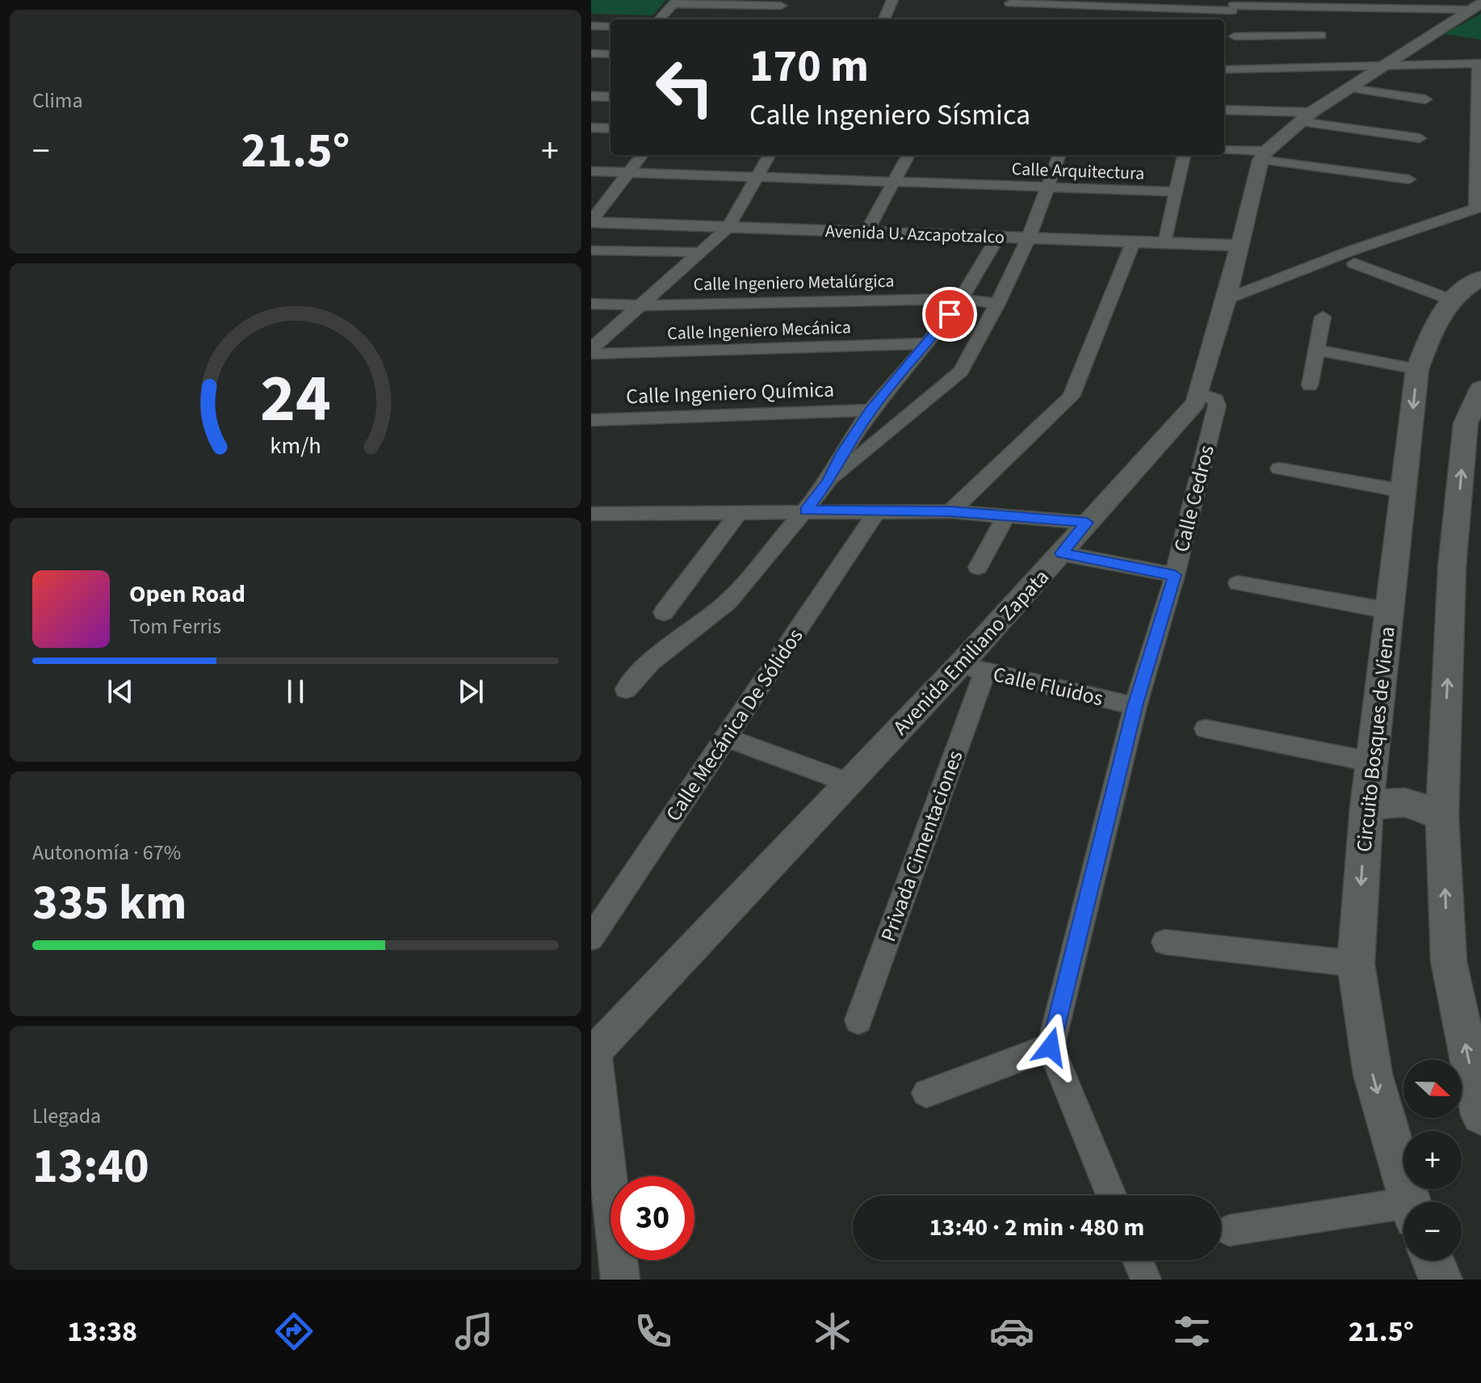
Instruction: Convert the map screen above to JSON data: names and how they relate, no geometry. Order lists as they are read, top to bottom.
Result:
{
  "streets": {
    "main road": ["Circuito Bosques de Viena"],
    "street": [
      "Calle Arquitectura",
      "Avenida U. Azcapotzalco",
      "Calle Ingeniero Metalúrgica",
      "Calle Ingeniero Mecánica",
      "Calle Ingeniero Química",
      "Calle Cedros",
      "Avenida Emiliano Zapata",
      "Calle Fluidos",
      "Calle Mecánica De Sólidos",
      "Privada Cimentaciones"
    ]
  },
  "crossings": [
    ["Avenida U. Azcapotzalco", "Avenida Emiliano Zapata"],
    ["Calle Cedros", "Avenida Emiliano Zapata"],
    ["Calle Cedros", "Calle Fluidos"],
    ["Avenida Emiliano Zapata", "Calle Fluidos"],
    ["Avenida Emiliano Zapata", "Privada Cimentaciones"],
    ["Calle Fluidos", "Privada Cimentaciones"]
  ],
  "north": "right",
  "page": {
    "tile": [
      "Clima",
      ["Autonomía · 67%", "335 km"],
      ["Llegada", "13:40"]
    ],
    "turn": ["170 m", "Calle Ingeniero Sísmica"],
    "heat": ["−", "21.5°", "+"],
    "song": ["Open Road", "Tom Ferris"],
    "map_buttons": ["+", "−"],
    "limit": "30",
    "trip": "13:40 · 2 min · 480 m",
    "tabs": ["13:38", "21.5°"],
    "gauge": ["24", "km/h"]
  }
}
